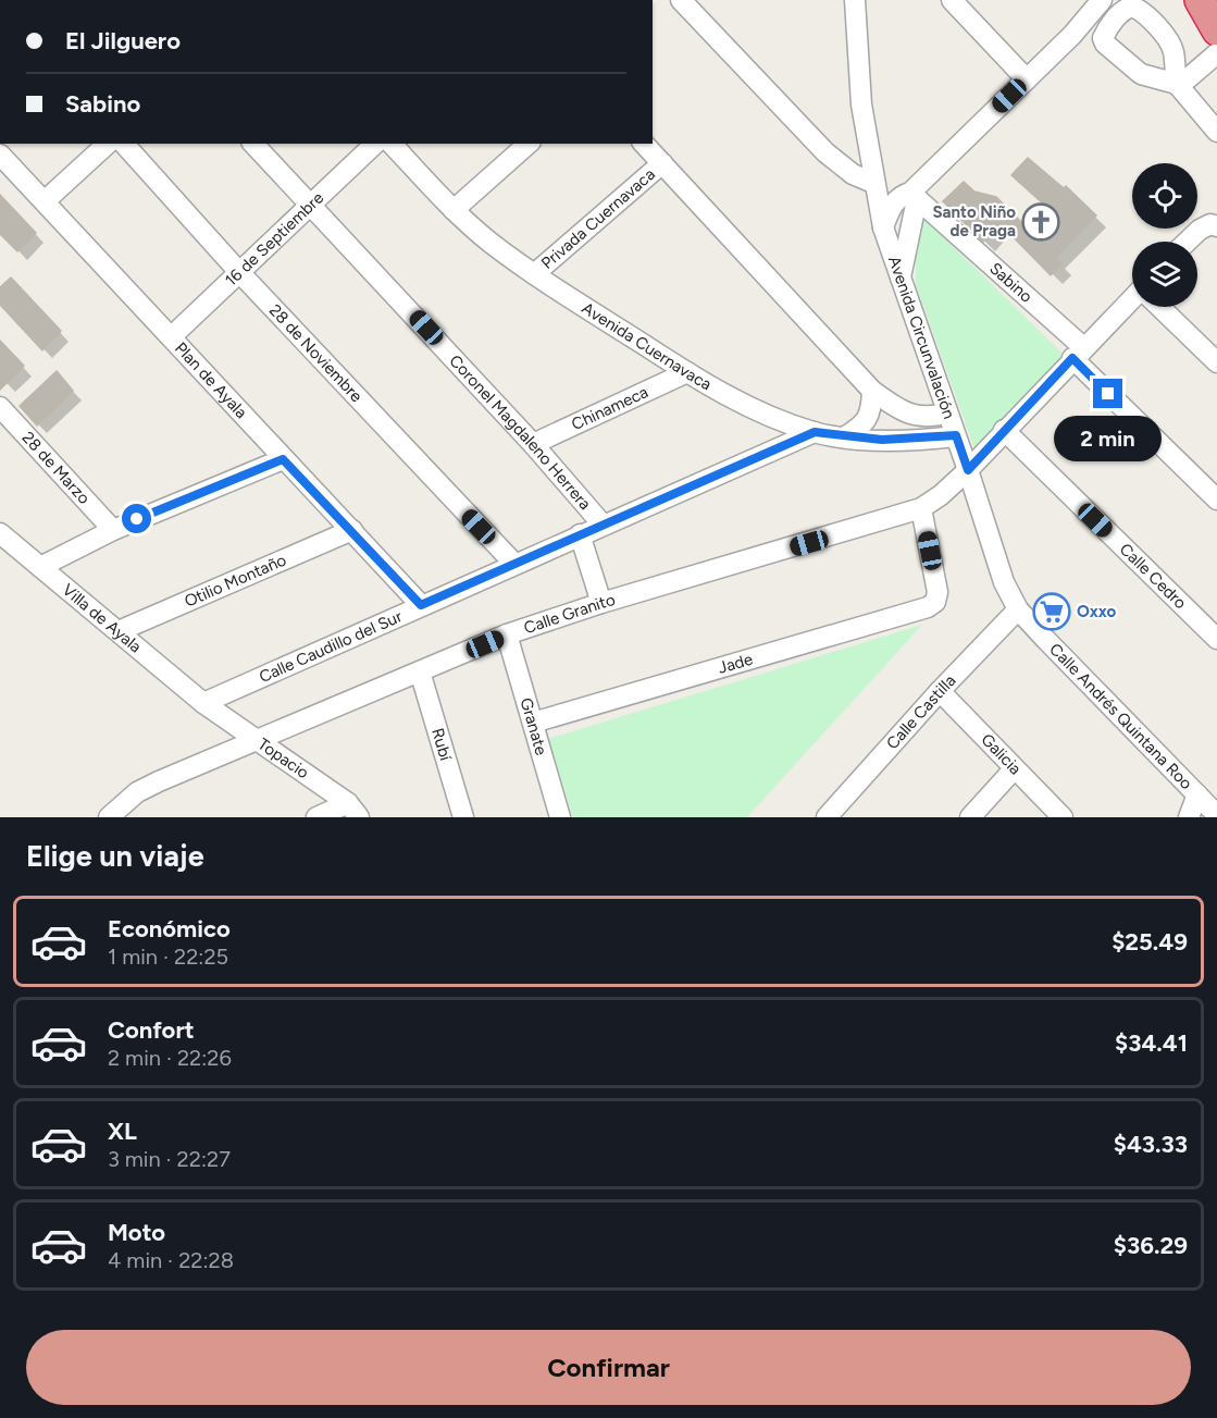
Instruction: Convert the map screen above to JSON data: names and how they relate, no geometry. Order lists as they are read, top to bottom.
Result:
{
  "streets": {
    "street": [
      "Privada Cuernavaca",
      "16 de Septiembre",
      "Sabino",
      "Avenida Circunvalación",
      "Avenida Cuernavaca",
      "28 de Noviembre",
      "Plan de Ayala",
      "Chinameca",
      "Coronel Magdaleno Herrera",
      "28 de Marzo",
      "Calle Cedro",
      "Otilio Montaño",
      "Calle Granito",
      "Villa de Ayala",
      "Calle Caudillo del Sur",
      "Jade",
      "Calle Castilla",
      "Calle Andrés Quintana Roo",
      "Granate",
      "Rubí",
      "Galicia",
      "Topacio"
    ]
  },
  "crossings": [
    ["Privada Cuernavaca", "Avenida Circunvalación"],
    ["Privada Cuernavaca", "Avenida Cuernavaca"],
    ["16 de Septiembre", "28 de Noviembre"],
    ["16 de Septiembre", "Plan de Ayala"],
    ["16 de Septiembre", "Coronel Magdaleno Herrera"],
    ["Sabino", "Calle Granito"],
    ["Avenida Circunvalación", "Calle Andrés Quintana Roo"],
    ["Avenida Cuernavaca", "Chinameca"],
    ["Avenida Cuernavaca", "Calle Caudillo del Sur"],
    ["Avenida Cuernavaca", "Calle Andrés Quintana Roo"],
    ["28 de Noviembre", "Calle Caudillo del Sur"],
    ["Plan de Ayala", "Otilio Montaño"],
    ["Plan de Ayala", "Calle Caudillo del Sur"],
    ["Chinameca", "Coronel Magdaleno Herrera"],
    ["Coronel Magdaleno Herrera", "Calle Caudillo del Sur"],
    ["Calle Cedro", "Calle Granito"],
    ["Otilio Montaño", "Villa de Ayala"],
    ["Calle Granito", "Jade"],
    ["Calle Granito", "Calle Andrés Quintana Roo"],
    ["Calle Granito", "Granate"],
    ["Calle Granito", "Rubí"],
    ["Calle Granito", "Topacio"],
    ["Villa de Ayala", "Calle Caudillo del Sur"],
    ["Villa de Ayala", "Topacio"],
    ["Calle Caudillo del Sur", "Topacio"],
    ["Jade", "Granate"],
    ["Calle Castilla", "Calle Andrés Quintana Roo"],
    ["Calle Castilla", "Galicia"]
  ],
  "places": {
    "church": ["Santo Niño de Praga"],
    "supermarket": ["Oxxo"]
  },
  "page": {
    "banner": ["El Jilguero", "Sabino"],
    "bubble": "2 min",
    "heading": "Elige un viaje",
    "list": [
      {
        "name": "Económico",
        "note": "1 min · 22:25",
        "value": "$25.49"
      },
      {
        "name": "Confort",
        "note": "2 min · 22:26",
        "value": "$34.41"
      },
      {
        "name": "XL",
        "note": "3 min · 22:27",
        "value": "$43.33"
      },
      {
        "name": "Moto",
        "note": "4 min · 22:28",
        "value": "$36.29"
      }
    ],
    "buttons": "Confirmar"
  }
}
